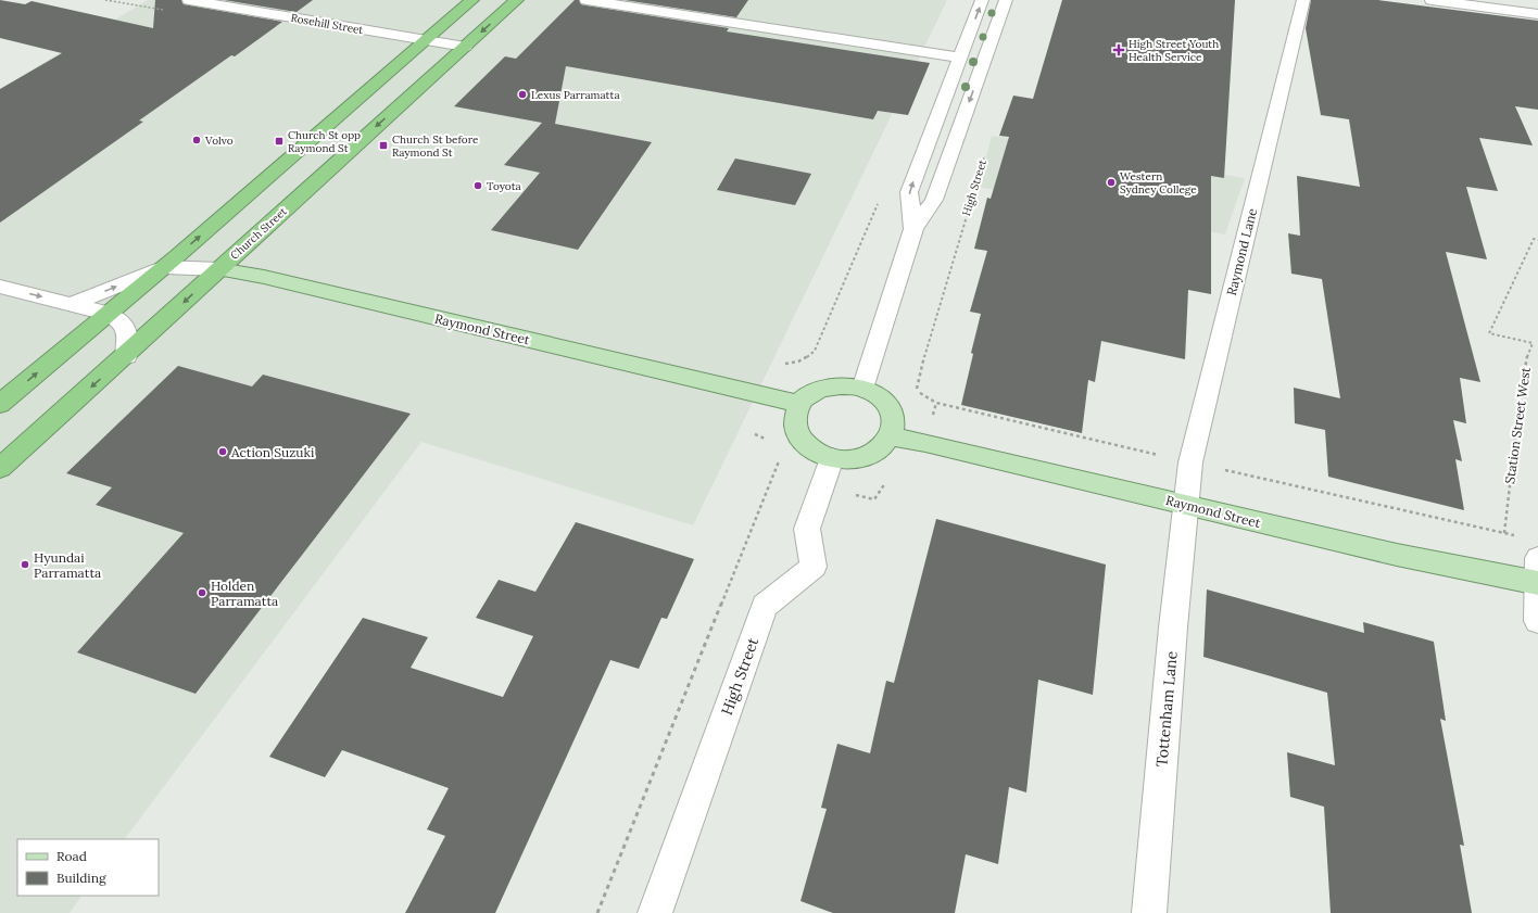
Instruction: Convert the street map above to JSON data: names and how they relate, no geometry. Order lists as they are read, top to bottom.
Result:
{
  "streets": {
    "highway": ["Church Street"],
    "main road": ["Raymond Street"],
    "street": [
      "Rosehill Street",
      "High Street",
      "Raymond Lane",
      "Tottenham Lane"
    ],
    "path": ["Station Street West"]
  },
  "crossings": [
    ["Rosehill Street", "Church Street"],
    ["High Street", "Raymond Lane"],
    ["High Street", "Raymond Street"],
    ["Church Street", "Raymond Street"],
    ["Raymond Lane", "Raymond Street"],
    ["Raymond Lane", "Tottenham Lane"],
    ["Raymond Street", "Tottenham Lane"]
  ],
  "places": {
    "health": ["High Street Youth Health Service"],
    "other": [
      "Lexus Parramatta",
      "Volvo",
      "Western Sydney College",
      "Toyota",
      "Action Suzuki",
      "Hyundai Parramatta",
      "Holden Parramatta"
    ],
    "transit": ["Church St opp Raymond St", "Church St before Raymond St"]
  },
  "legend": ["Road", "Building"]
}
